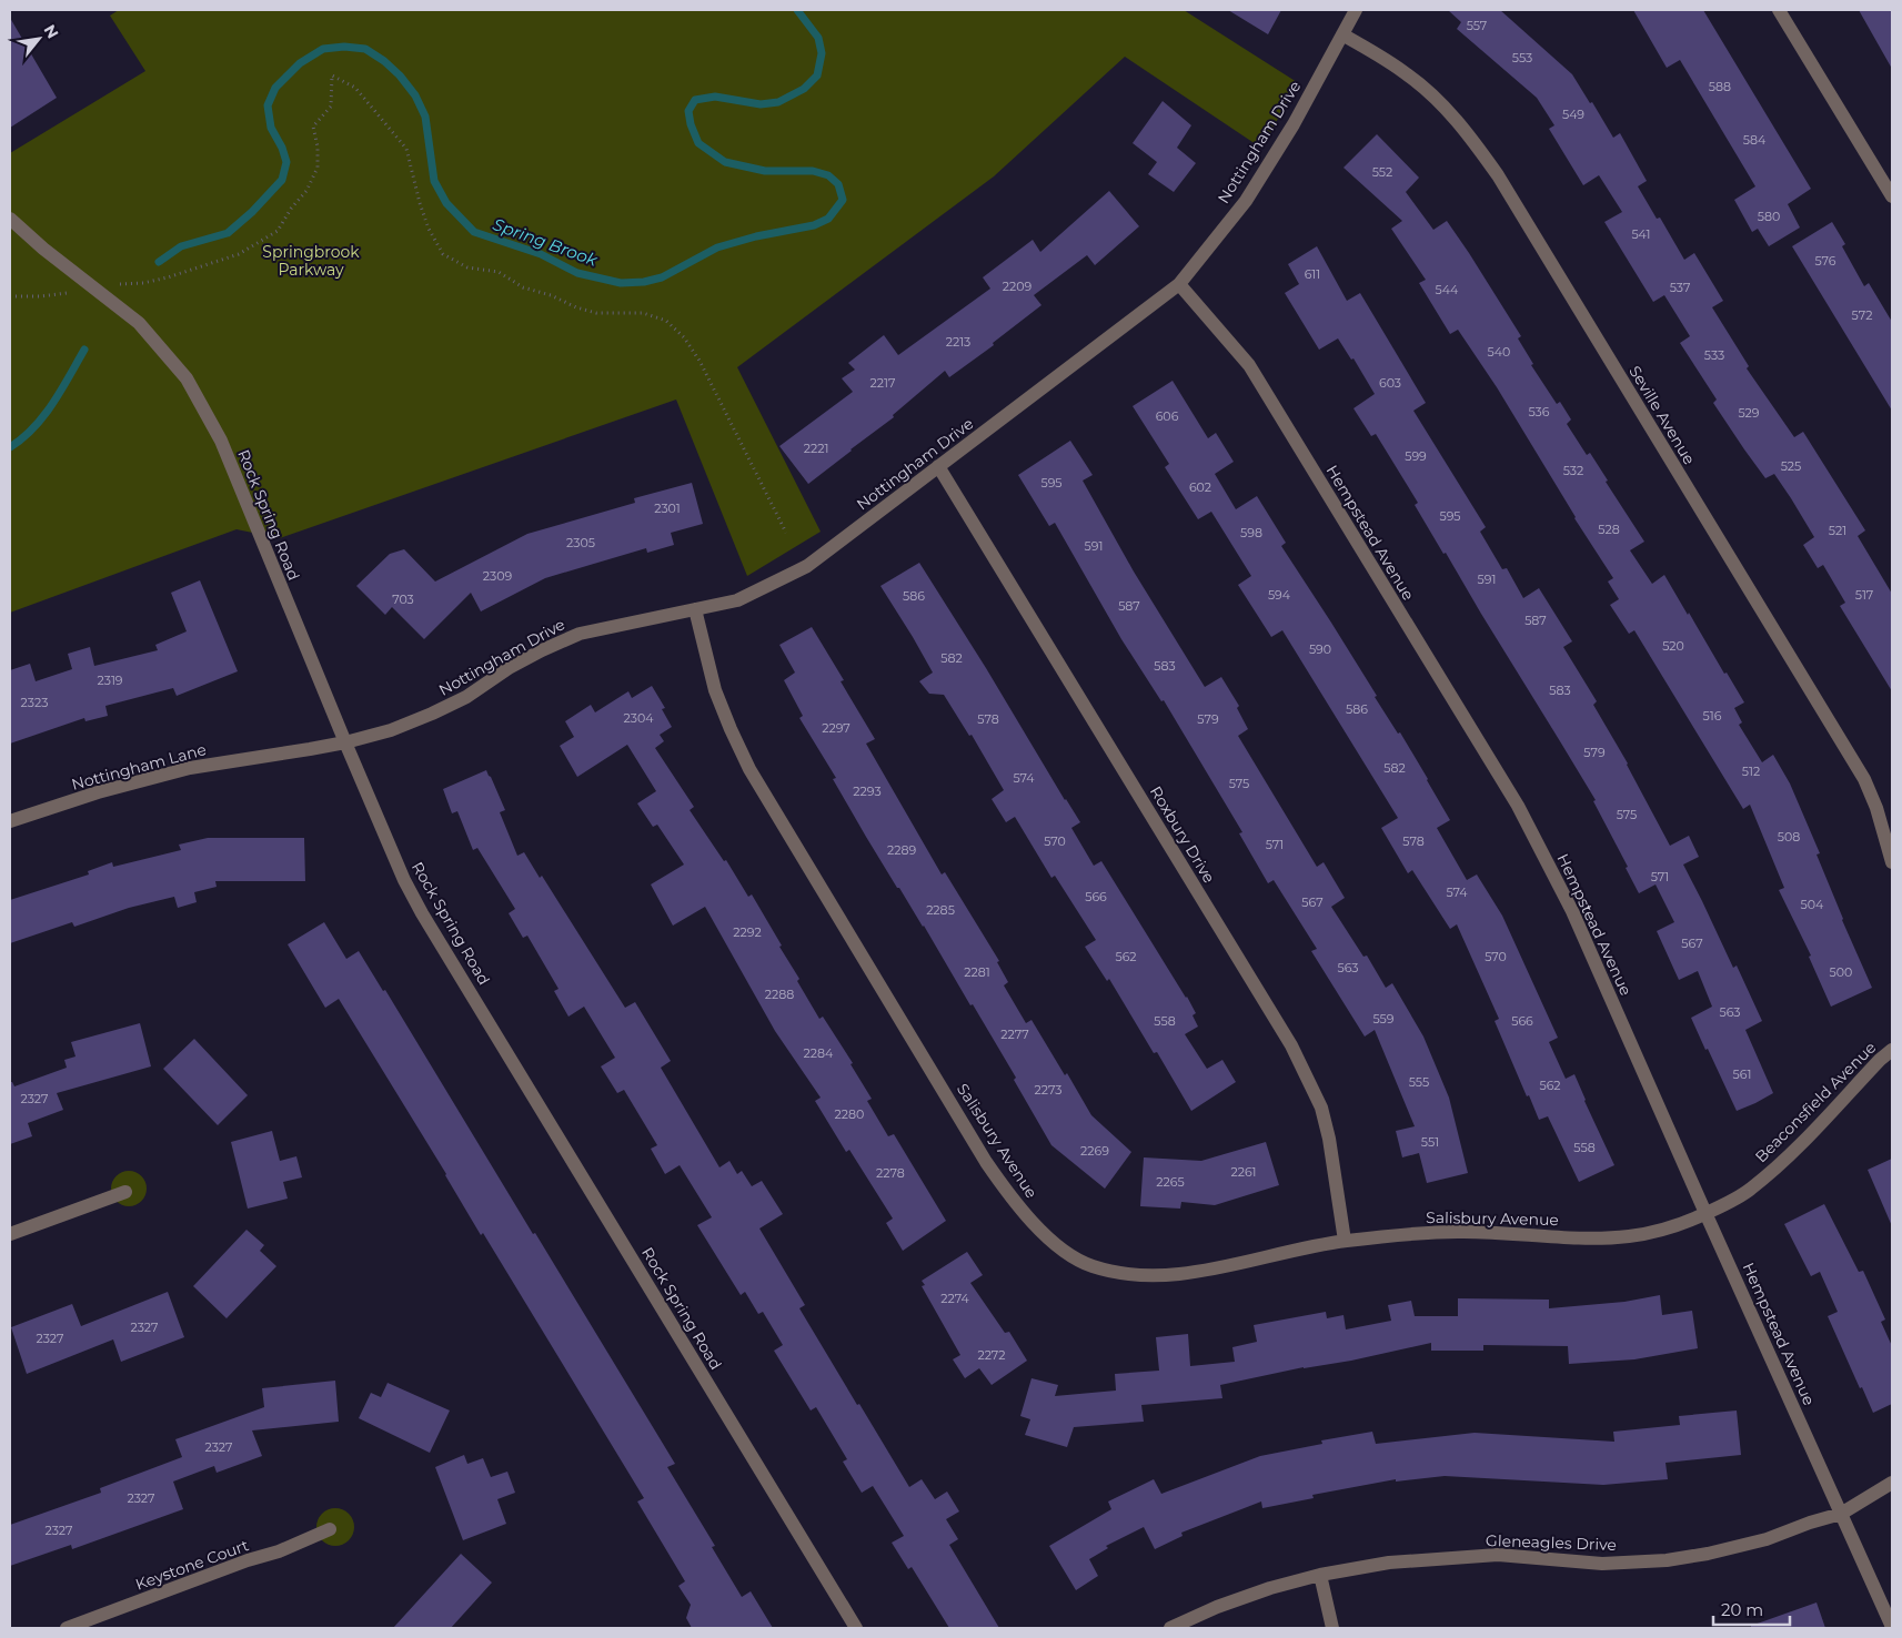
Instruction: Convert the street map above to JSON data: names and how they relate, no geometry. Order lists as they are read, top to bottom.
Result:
{
  "streets": {
    "street": [
      "Nottingham Drive",
      "Seville Avenue",
      "Rock Spring Road",
      "Hempstead Avenue",
      "Nottingham Lane",
      "Roxbury Drive",
      "Beaconsfield Avenue",
      "Salisbury Avenue",
      "Gleneagles Drive",
      "Keystone Court"
    ]
  },
  "crossings": [
    ["Nottingham Drive", "Seville Avenue"],
    ["Nottingham Drive", "Rock Spring Road"],
    ["Nottingham Drive", "Hempstead Avenue"],
    ["Nottingham Drive", "Nottingham Lane"],
    ["Nottingham Drive", "Roxbury Drive"],
    ["Nottingham Drive", "Salisbury Avenue"],
    ["Rock Spring Road", "Nottingham Lane"],
    ["Hempstead Avenue", "Beaconsfield Avenue"],
    ["Hempstead Avenue", "Salisbury Avenue"],
    ["Hempstead Avenue", "Gleneagles Drive"],
    ["Roxbury Drive", "Salisbury Avenue"],
    ["Beaconsfield Avenue", "Salisbury Avenue"]
  ],
  "water": ["Spring Brook"],
  "parks": ["Springbrook Parkway"],
  "house_numbers": [
    "557",
    "553",
    "588",
    "549",
    "584",
    "552",
    "580",
    "541",
    "576",
    "611",
    "2209",
    "537",
    "544",
    "572",
    "2213",
    "540",
    "533",
    "2217",
    "603",
    "536",
    "529",
    "606",
    "2221",
    "599",
    "525",
    "532",
    "595",
    "602",
    "2301",
    "595",
    "528",
    "521",
    "598",
    "2305",
    "591",
    "2309",
    "591",
    "594",
    "517",
    "586",
    "703",
    "587",
    "587",
    "520",
    "590",
    "582",
    "583",
    "2319",
    "583",
    "2323",
    "586",
    "516",
    "2304",
    "578",
    "579",
    "2297",
    "579",
    "582",
    "512",
    "574",
    "575",
    "2293",
    "575",
    "508",
    "570",
    "578",
    "571",
    "2289",
    "571",
    "574",
    "566",
    "567",
    "504",
    "2285",
    "2292",
    "567",
    "562",
    "570",
    "563",
    "2281",
    "500",
    "2288",
    "563",
    "559",
    "558",
    "566",
    "2277",
    "2284",
    "561",
    "555",
    "562",
    "2273",
    "2327",
    "2280",
    "551",
    "558",
    "2269",
    "2261",
    "2278",
    "2265",
    "2274",
    "2327",
    "2327",
    "2272",
    "2327",
    "2327",
    "2327"
  ],
  "scale_bar": "20 m",
  "north": "top right"
}
